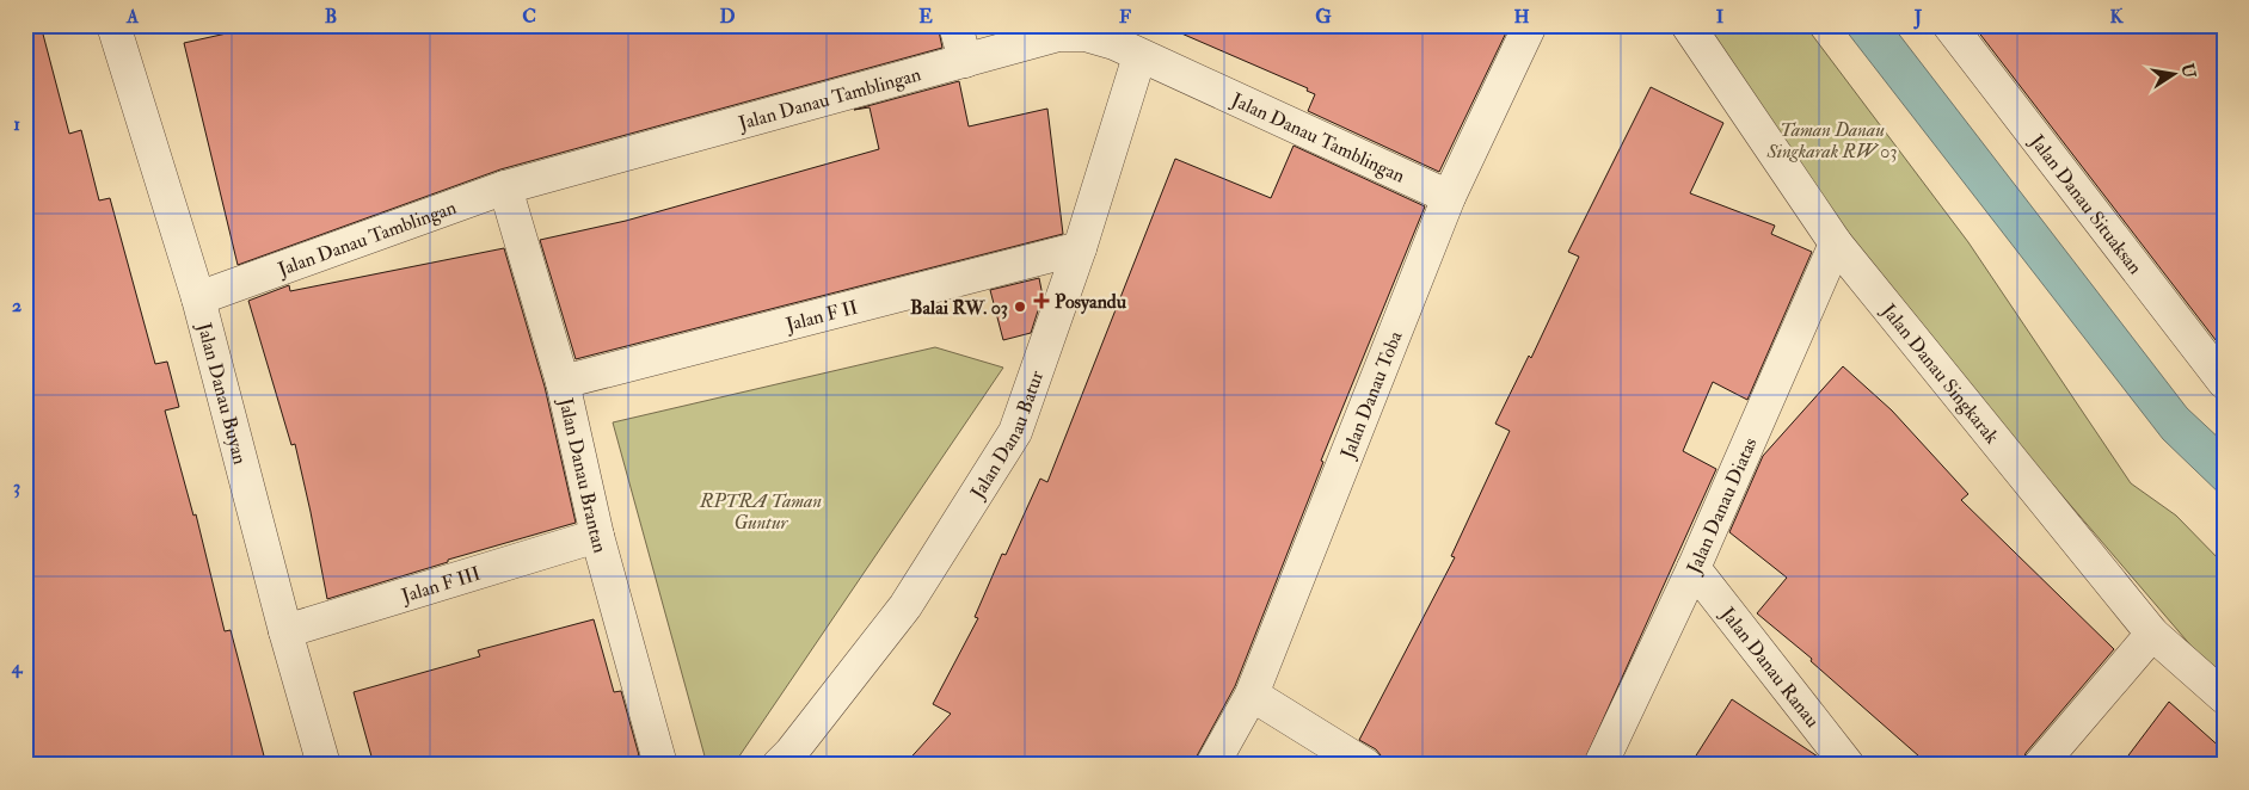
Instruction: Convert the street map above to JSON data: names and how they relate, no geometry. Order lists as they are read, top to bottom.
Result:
{
  "streets": {
    "street": [
      "Jalan Danau Tamblingan",
      "Jalan Danau Situaksan",
      "Jalan F II",
      "Jalan Danau Singkarak",
      "Jalan Danau Buyan",
      "Jalan Danau Toba",
      "Jalan Danau Batur",
      "Jalan Danau Brantan",
      "Jalan Danau Diatas",
      "Jalan F III",
      "Jalan Danau Ranau"
    ]
  },
  "crossings": [
    ["Jalan Danau Tamblingan", "Jalan Danau Buyan"],
    ["Jalan Danau Tamblingan", "Jalan Danau Toba"],
    ["Jalan Danau Tamblingan", "Jalan Danau Batur"],
    ["Jalan Danau Tamblingan", "Jalan Danau Brantan"],
    ["Jalan F II", "Jalan Danau Batur"],
    ["Jalan F II", "Jalan Danau Brantan"],
    ["Jalan Danau Singkarak", "Jalan Danau Diatas"],
    ["Jalan Danau Buyan", "Jalan F III"],
    ["Jalan Danau Brantan", "Jalan F III"],
    ["Jalan Danau Diatas", "Jalan Danau Ranau"]
  ],
  "parks": ["Taman Danau Singkarak RW 03", "RPTRA Taman Guntur"],
  "places": {
    "health": ["Posyandu"],
    "other": ["Balai RW. 03"]
  },
  "north": "right",
  "grid": {
    "columns": [
      "A",
      "B",
      "C",
      "D",
      "E",
      "F",
      "G",
      "H",
      "I",
      "J",
      "K"
    ],
    "rows": [
      "1",
      "2",
      "3",
      "4"
    ]
  }
}
